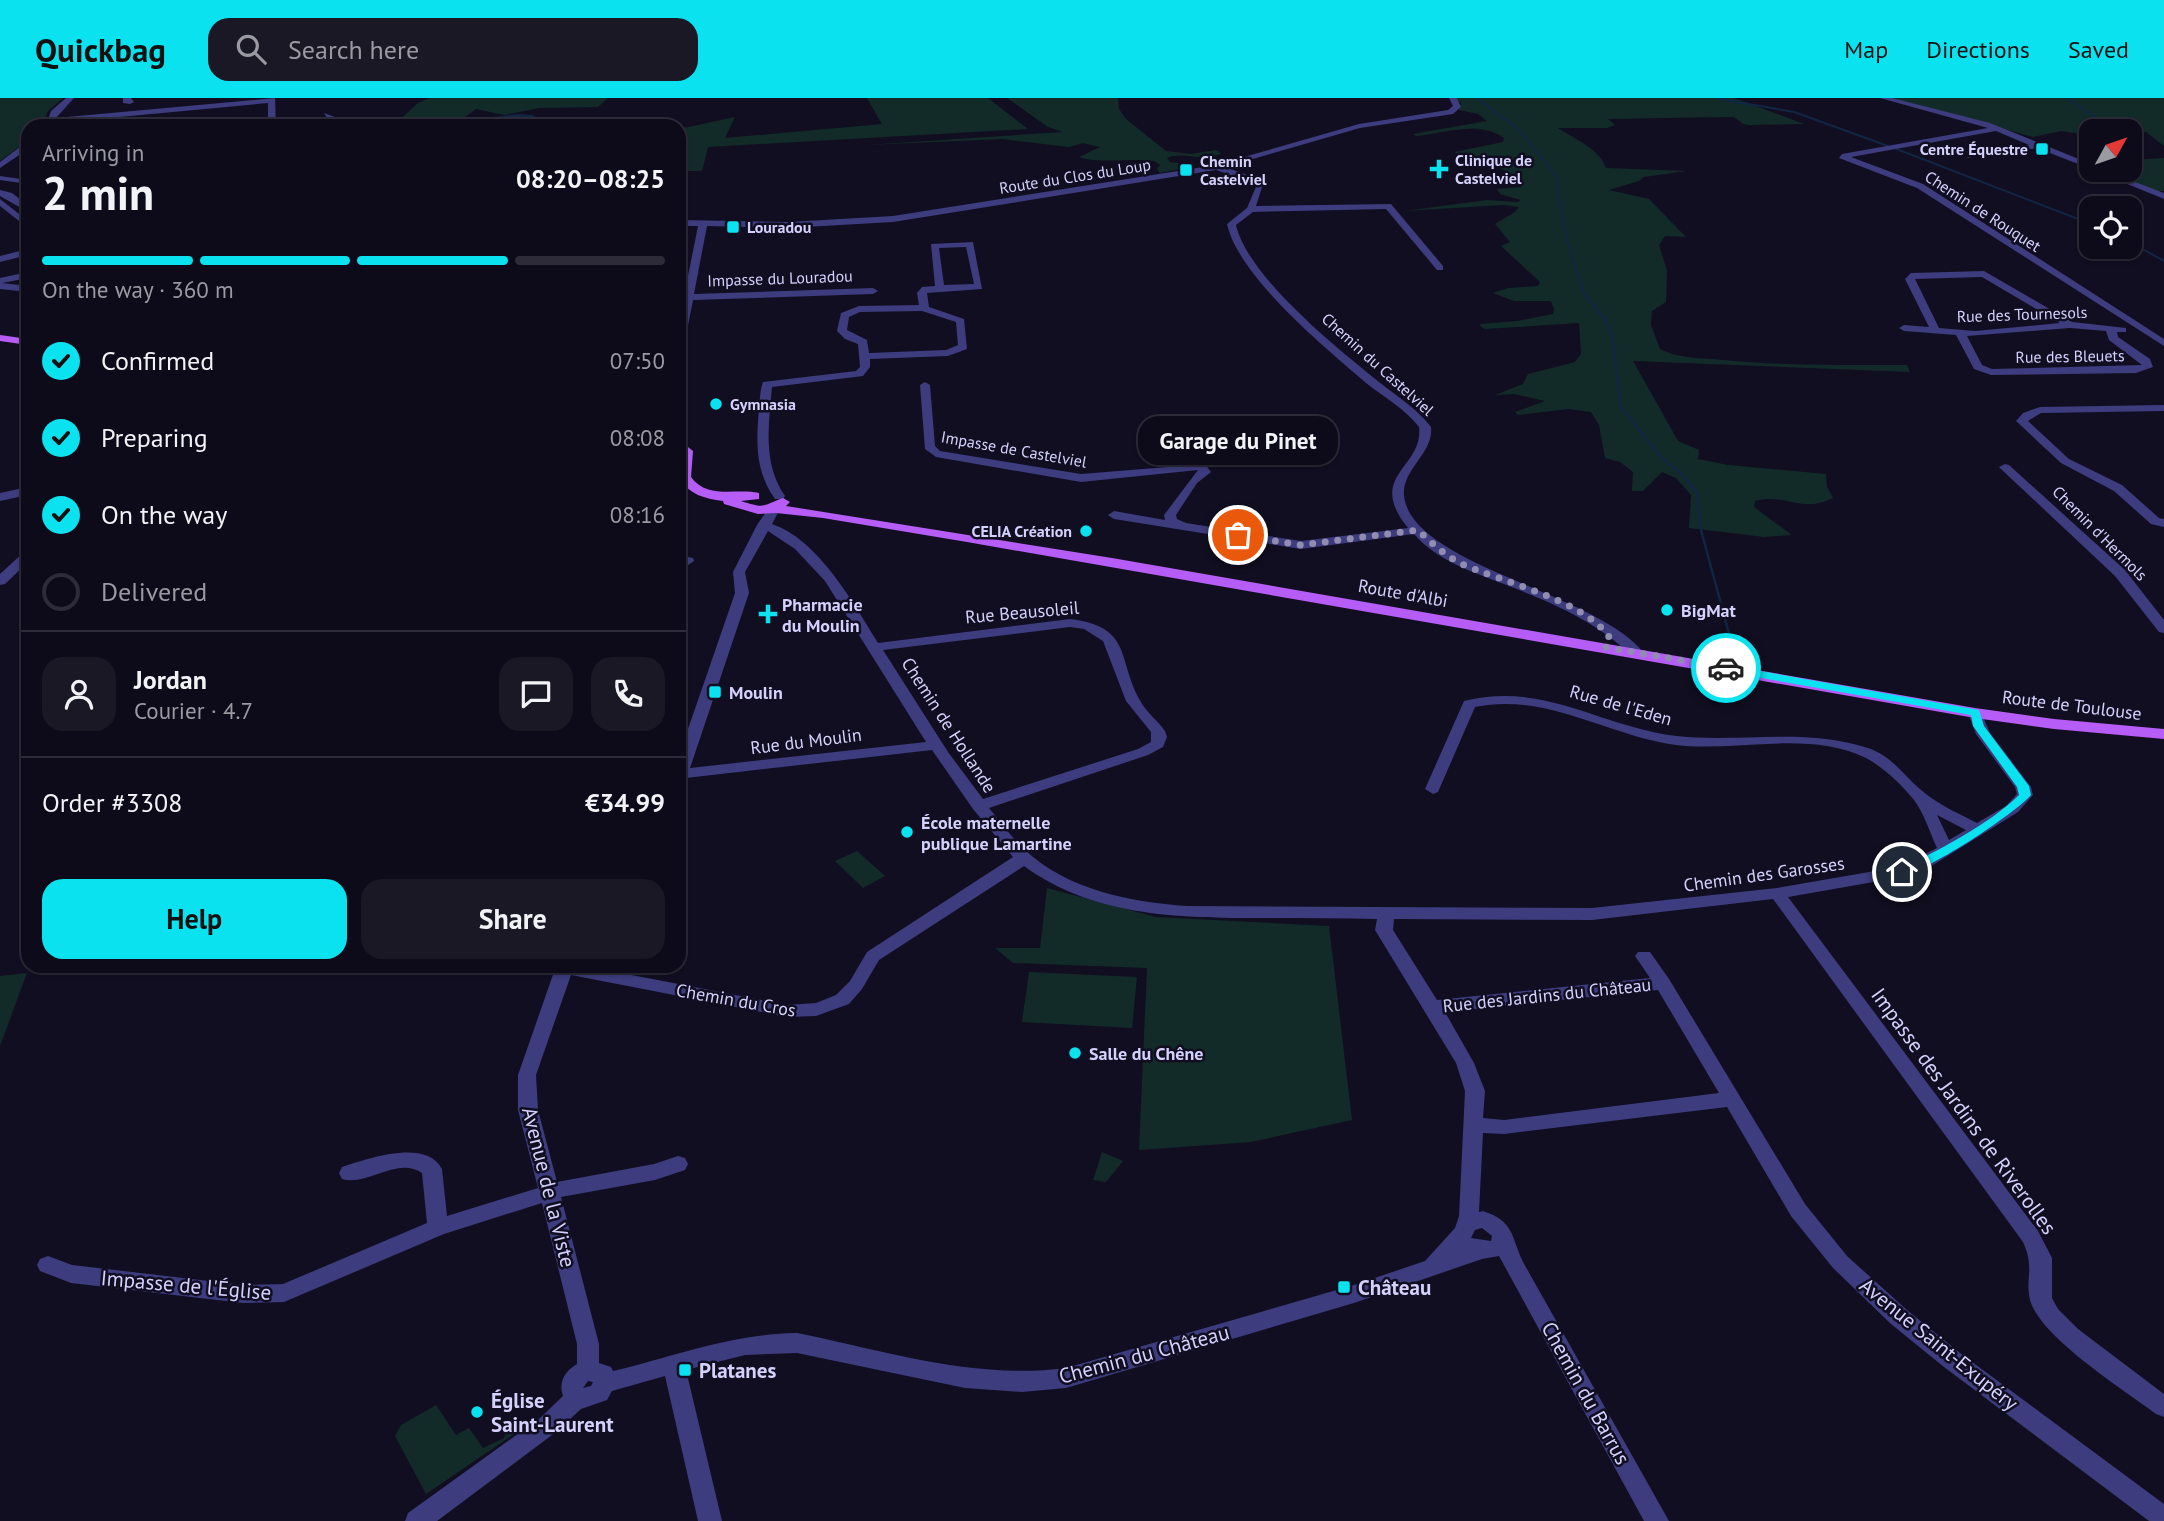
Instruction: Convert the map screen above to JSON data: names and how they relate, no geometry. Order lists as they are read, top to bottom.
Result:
{
  "streets": {
    "main road": ["Route d'Albi", "Route de Toulouse"],
    "street": [
      "Route du Clos du Loup",
      "Chemin de Rouquet",
      "Impasse du Louradou",
      "Rue des Tournesols",
      "Rue des Bleuets",
      "Chemin du Castelviel",
      "Impasse de Castelviel",
      "Chemin d'Hermols",
      "Rue Beausoleil",
      "Rue de l'Eden",
      "Chemin de Hollande",
      "Rue du Moulin",
      "Chemin des Garosses",
      "Rue des Jardins du Château",
      "Chemin du Cros",
      "Impasse des Jardins de Riverolles",
      "Avenue de la Viste",
      "Impasse de l'Église",
      "Avenue Saint-Exupéry",
      "Chemin du Château",
      "Chemin du Barrus"
    ]
  },
  "crossings": [
    ["Chemin de Rouquet", "Rue des Tournesols"],
    ["Rue des Tournesols", "Rue des Bleuets"],
    ["Chemin du Castelviel", "Route d'Albi"],
    ["Route d'Albi", "Route de Toulouse"],
    ["Route d'Albi", "Chemin des Garosses"],
    ["Rue Beausoleil", "Chemin de Hollande"],
    ["Rue de l'Eden", "Chemin des Garosses"],
    ["Route de Toulouse", "Chemin des Garosses"],
    ["Chemin de Hollande", "Rue du Moulin"],
    ["Chemin de Hollande", "Chemin des Garosses"],
    ["Chemin de Hollande", "Chemin du Cros"],
    ["Chemin des Garosses", "Impasse des Jardins de Riverolles"],
    ["Rue des Jardins du Château", "Avenue Saint-Exupéry"],
    ["Avenue de la Viste", "Impasse de l'Église"],
    ["Avenue de la Viste", "Chemin du Château"],
    ["Chemin du Château", "Chemin du Barrus"]
  ],
  "places": {
    "transit": [
      "Centre Équestre",
      "Chemin Castelviel",
      "Louradou",
      "Moulin",
      "Château",
      "Platanes"
    ],
    "health": ["Clinique de Castelviel", "Pharmacie du Moulin"],
    "other": [
      "Gymnasia",
      "CELIA Création",
      "Garage du Pinet",
      "BigMat",
      "École maternelle publique Lamartine",
      "Salle du Chêne",
      "Église Saint-Laurent"
    ]
  },
  "north": "top right",
  "page": {
    "header": "Quickbag",
    "search": "Search here",
    "nav": ["Map", "Directions", "Saved"],
    "heading": ["2 min", "Arriving in", "08:20–08:25"],
    "panel": [
      "Jordan",
      "Courier · 4.7",
      "Order #3308",
      "€34.99"
    ],
    "bar": "On the way · 360 m",
    "list": [
      ["Confirmed", "07:50"],
      ["Preparing", "08:08"],
      ["On the way", "08:16"],
      "Delivered"
    ],
    "bubble": "Garage du Pinet",
    "buttons": ["Help", "Share"]
  }
}
